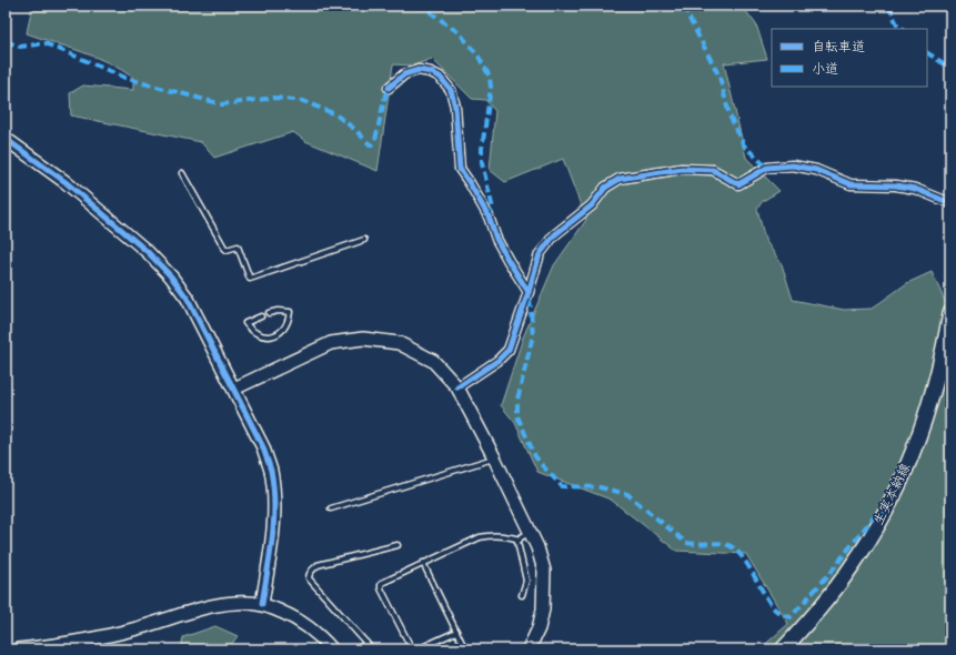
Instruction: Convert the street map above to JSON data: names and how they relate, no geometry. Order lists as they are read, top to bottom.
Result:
{
  "streets": {
    "main road": ["生実本納線"]
  },
  "legend": ["自転車道", "小道"]
}
